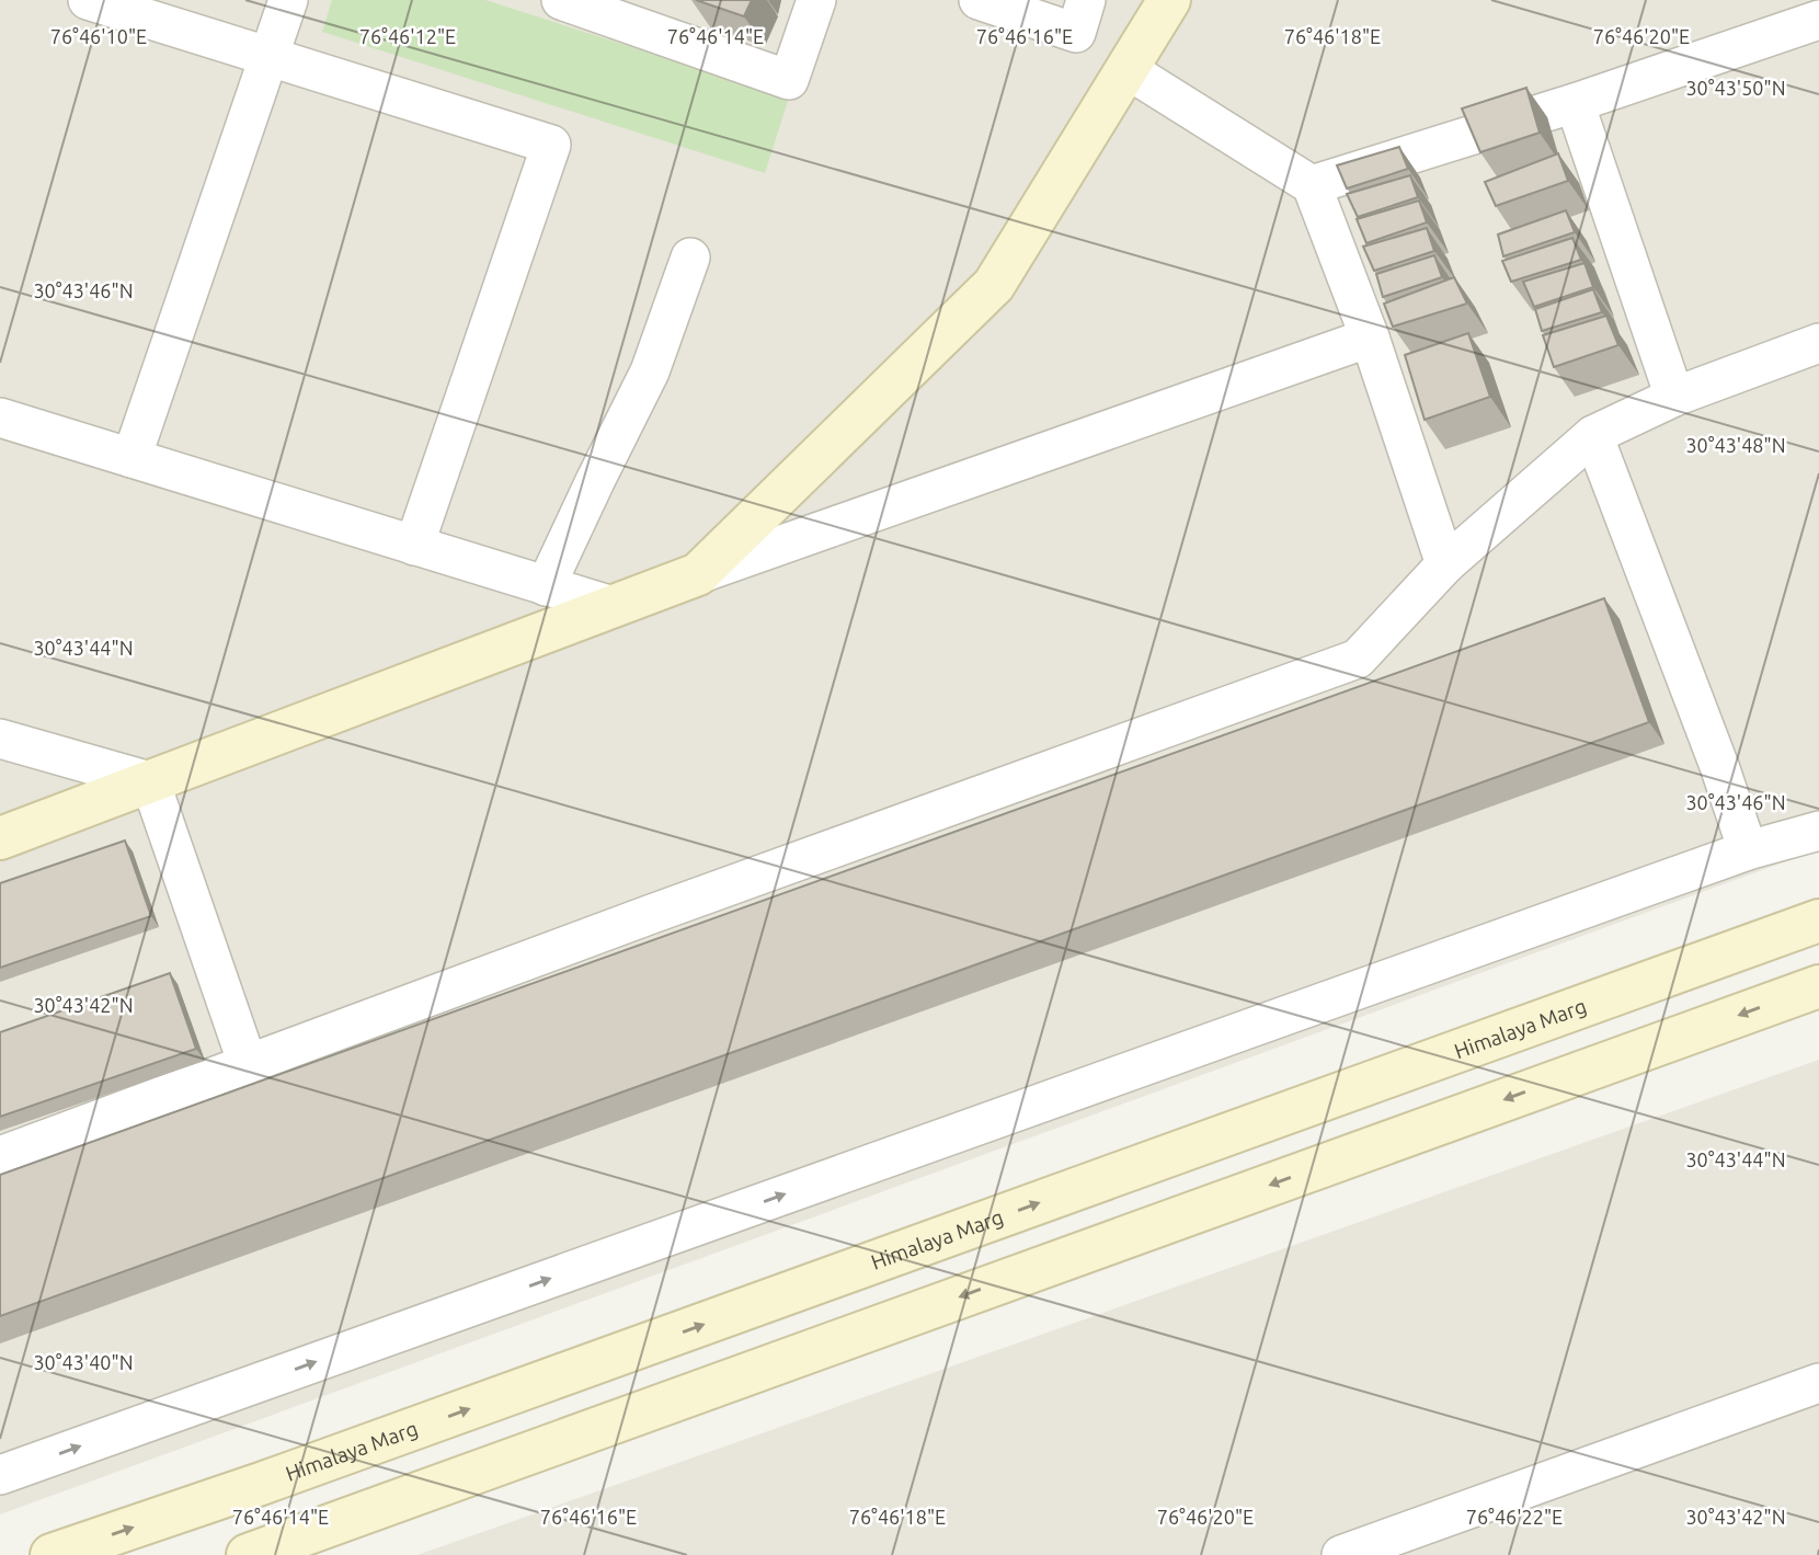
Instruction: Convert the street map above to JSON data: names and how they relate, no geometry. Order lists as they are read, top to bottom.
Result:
{
  "streets": {
    "main road": ["Himalaya Marg"]
  },
  "coordinates": [
    "76°46'10\"E",
    "76°46'12\"E",
    "76°46'14\"E",
    "76°46'16\"E",
    "76°46'18\"E",
    "76°46'20\"E",
    "30°43'50\"N",
    "30°43'46\"N",
    "30°43'48\"N",
    "30°43'44\"N",
    "30°43'42\"N",
    "30°43'40\"N",
    "76°46'22\"E"
  ]
}
